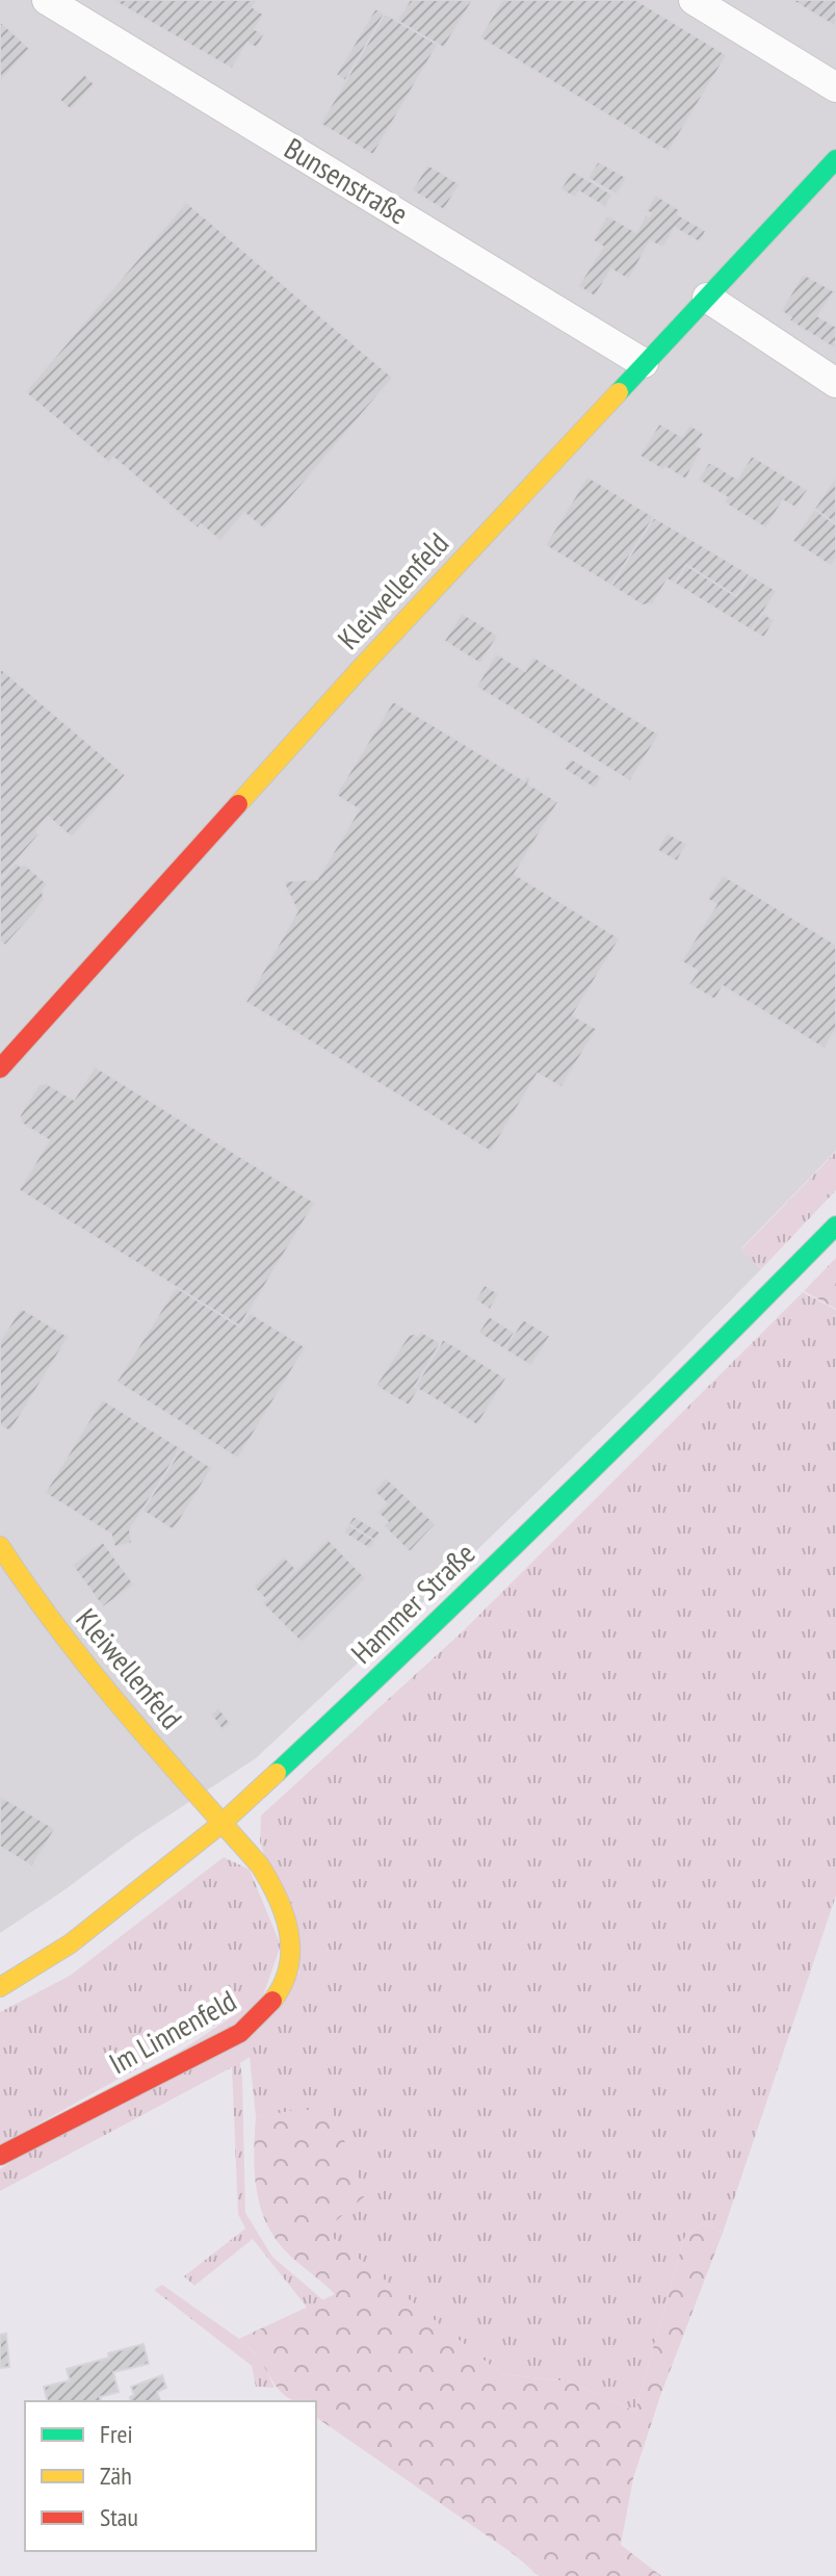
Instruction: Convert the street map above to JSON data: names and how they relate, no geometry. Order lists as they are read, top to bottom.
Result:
{
  "streets": {
    "street": [
      "Bunsenstraße",
      "Kleiwellenfeld",
      "Hammer Straße",
      "Im Linnenfeld"
    ]
  },
  "crossings": [
    ["Bunsenstraße", "Kleiwellenfeld"],
    ["Kleiwellenfeld", "Hammer Straße"],
    ["Kleiwellenfeld", "Im Linnenfeld"],
    ["Hammer Straße", "Im Linnenfeld"]
  ],
  "legend": ["Frei", "Zäh", "Stau"]
}
